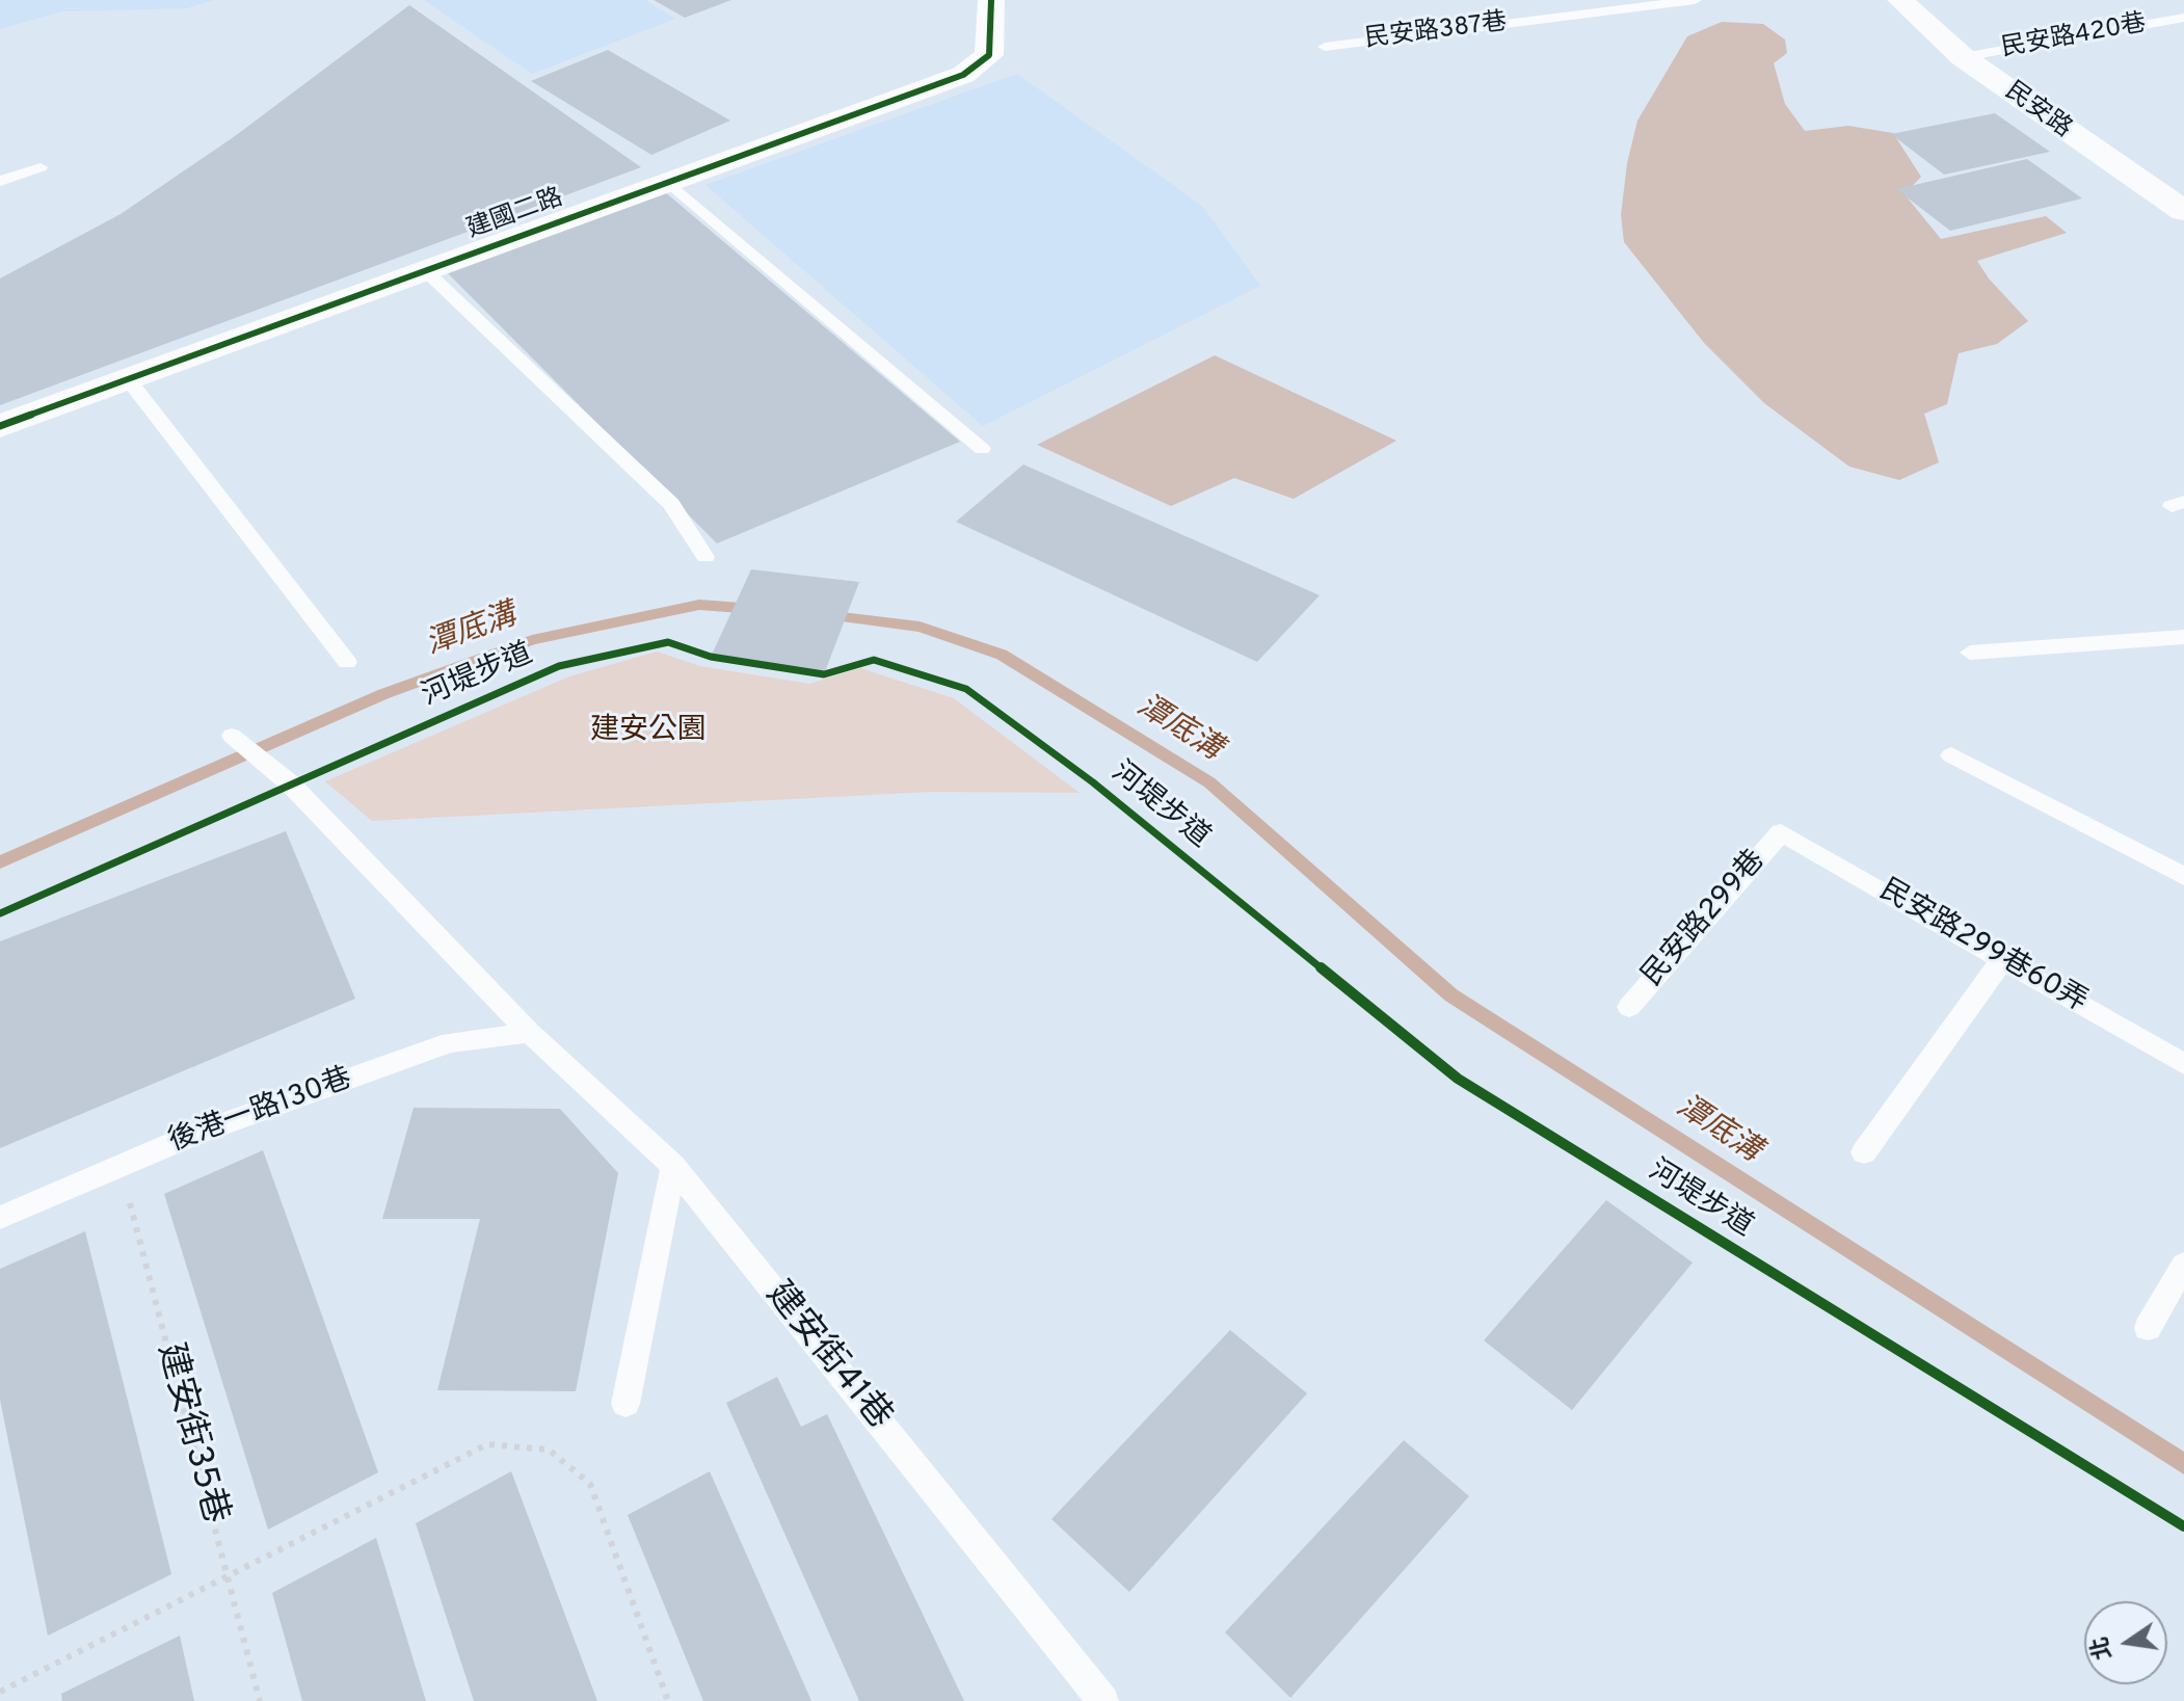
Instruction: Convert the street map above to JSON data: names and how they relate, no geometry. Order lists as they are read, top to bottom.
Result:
{
  "streets": {
    "street": ["民安路", "建國二路"],
    "lane": [
      "民安路387巷",
      "民安路420巷",
      "民安路299巷",
      "民安路299巷60弄",
      "後港一路130巷",
      "建安街41巷"
    ],
    "path": ["建安街35巷"],
    "cycle path": ["河堤步道"]
  },
  "crossings": [
    ["民安路420巷", "民安路"],
    ["民安路299巷", "民安路299巷60弄"],
    ["後港一路130巷", "建安街41巷"],
    ["後港一路130巷", "建安街35巷"]
  ],
  "water": ["潭底溝"],
  "parks": ["建安公園"],
  "north": "left"
}
